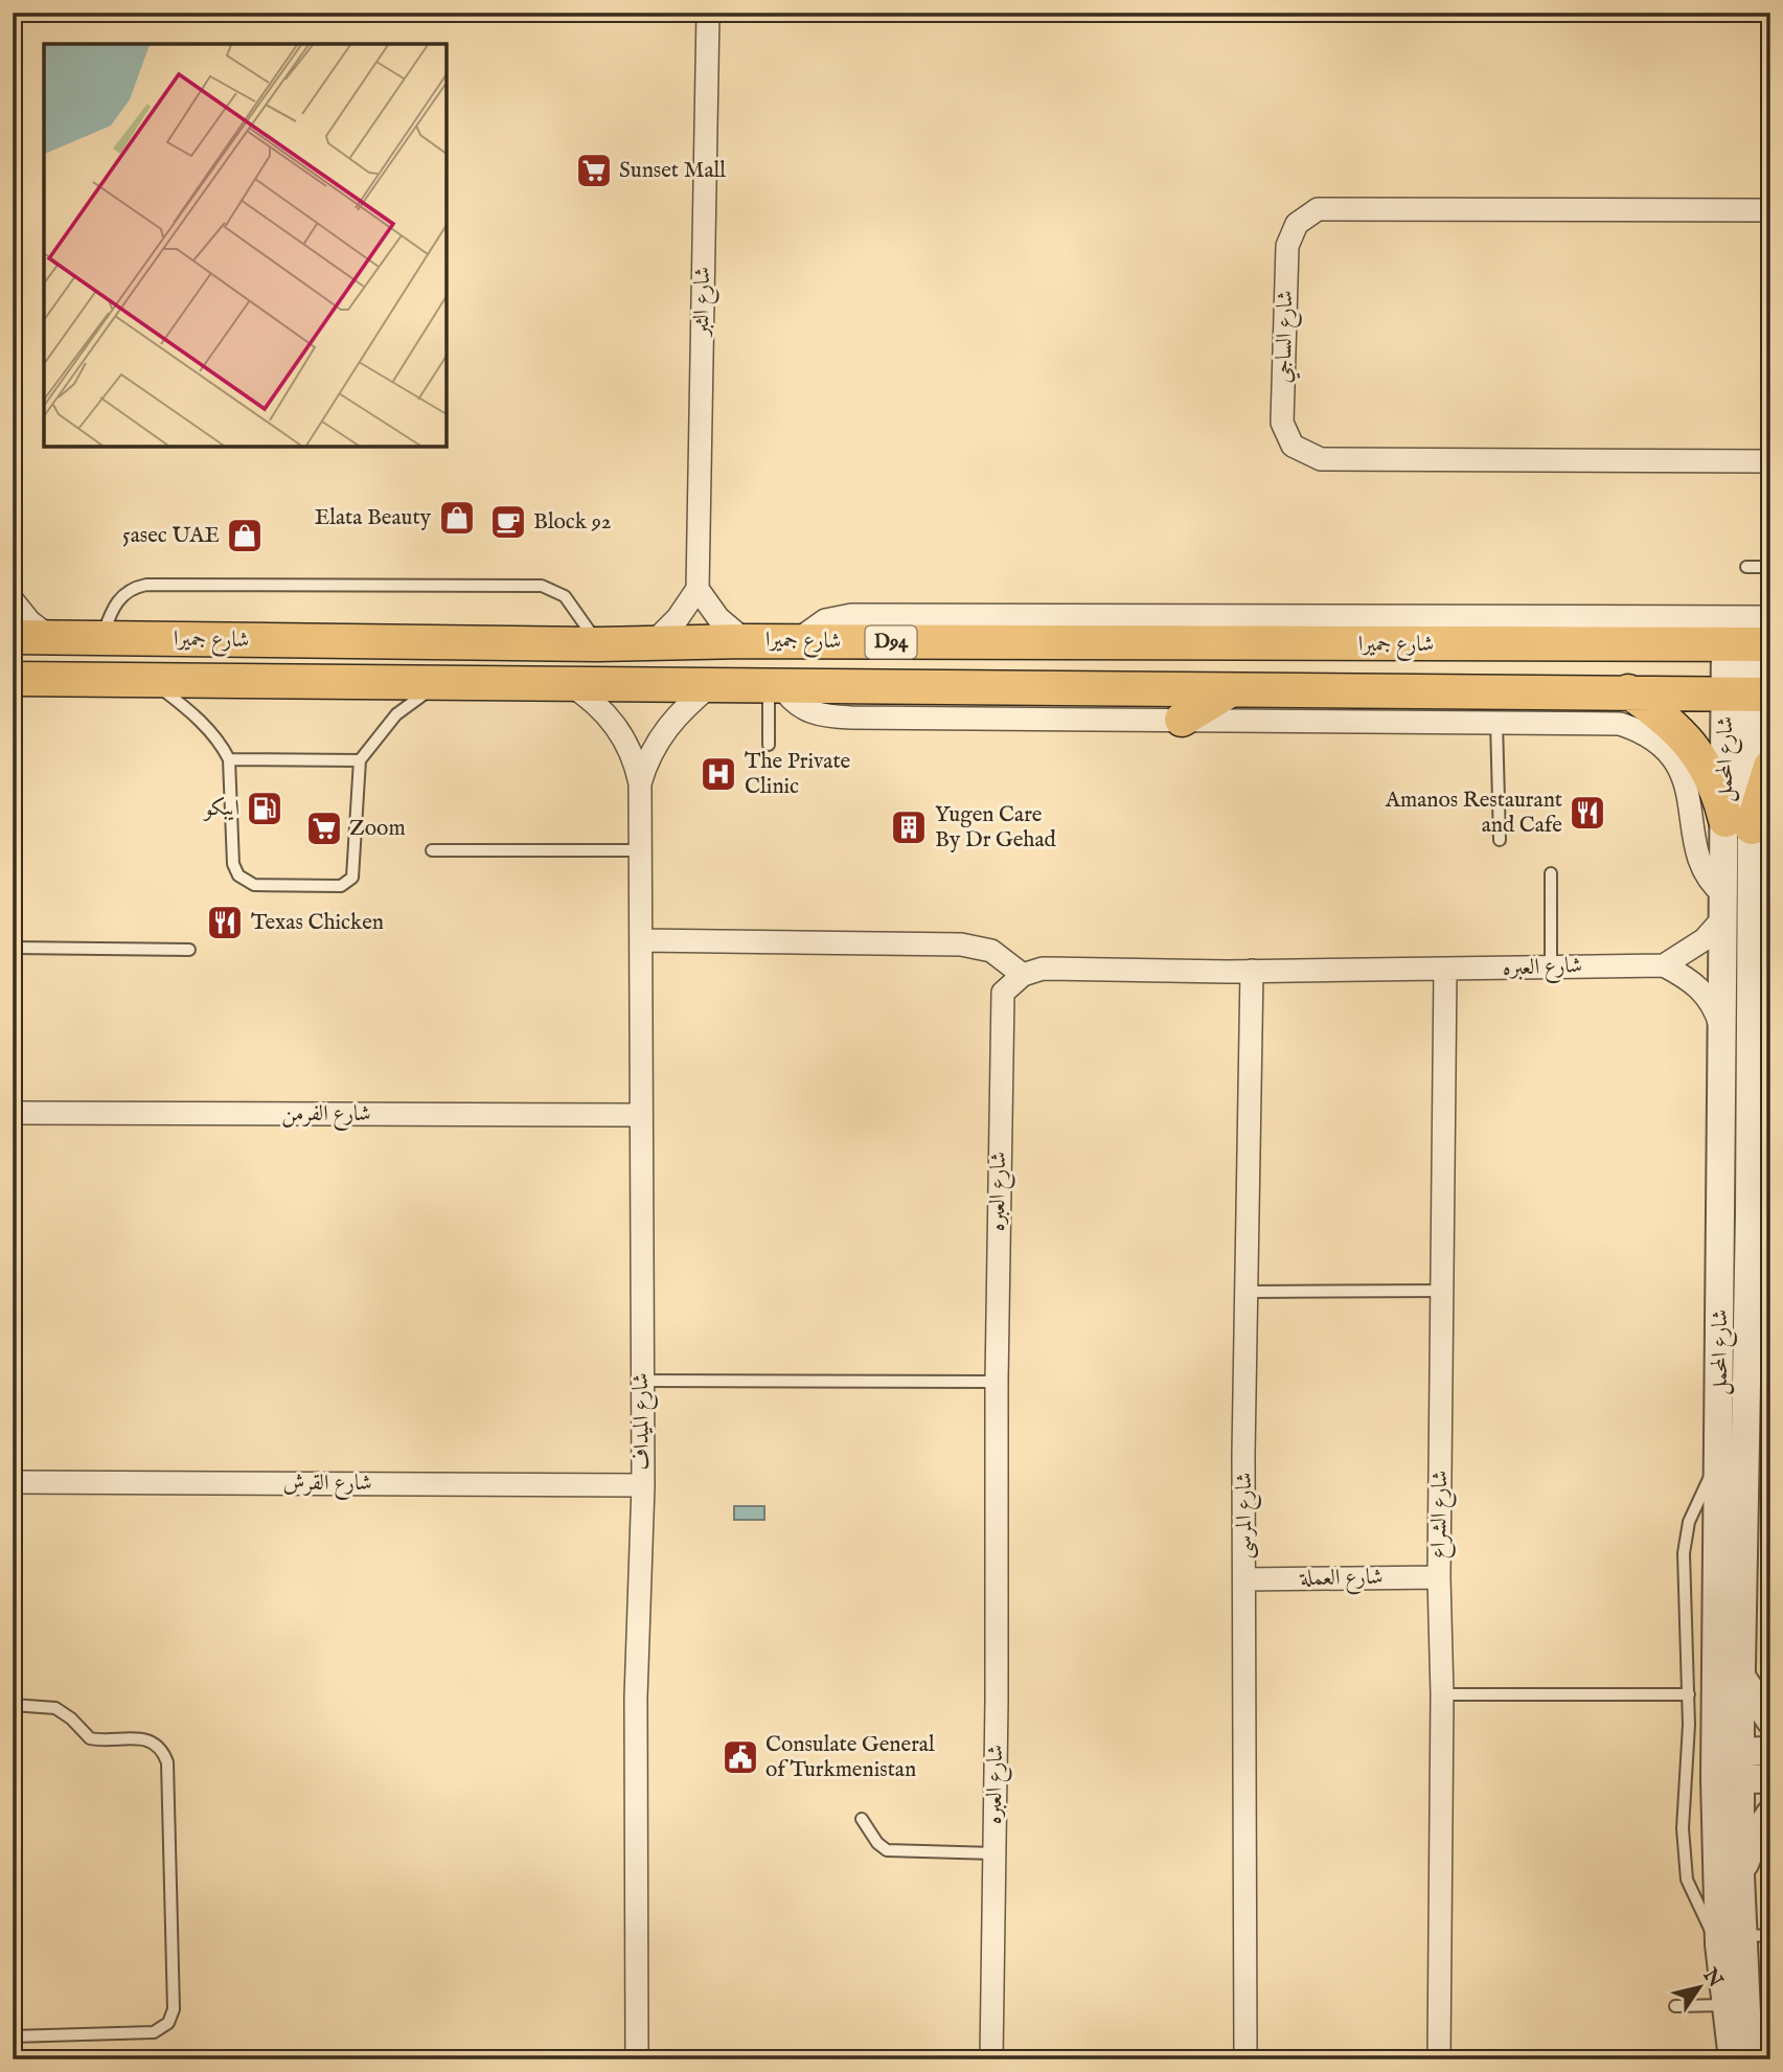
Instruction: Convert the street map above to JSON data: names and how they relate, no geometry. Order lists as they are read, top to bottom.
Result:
{
  "streets": {
    "main road": ["شارع جميرا", "D94"],
    "street": [
      "شارع الثبر",
      "شارع الساجي",
      "شارع المحمل",
      "شارع العبره",
      "شارع الفرمن",
      "شارع الميداف",
      "شارع القرش",
      "شارع الشراع",
      "شارع المرسى",
      "شارع العملة"
    ]
  },
  "crossings": [
    ["شارع جميرا", "شارع المحمل"],
    ["شارع جميرا", "شارع الميداف"],
    ["شارع العبره", "شارع الشراع"],
    ["شارع العبره", "شارع المرسى"],
    ["شارع الفرمن", "شارع الميداف"],
    ["شارع الميداف", "شارع القرش"],
    ["شارع الشراع", "شارع العملة"],
    ["شارع المرسى", "شارع العملة"]
  ],
  "places": {
    "supermarket": ["Sunset Mall", "Zoom"],
    "shop": ["Elata Beauty", "5asec UAE"],
    "cafe": ["Block 92"],
    "hospital": ["The Private Clinic"],
    "fuel station": ["ايبكو"],
    "restaurant": ["Amanos Restaurant and Cafe", "Texas Chicken"],
    "building": ["Yugen Care By Dr Gehad"],
    "public building": ["Consulate General of Turkmenistan"]
  },
  "north": "top right"
}
